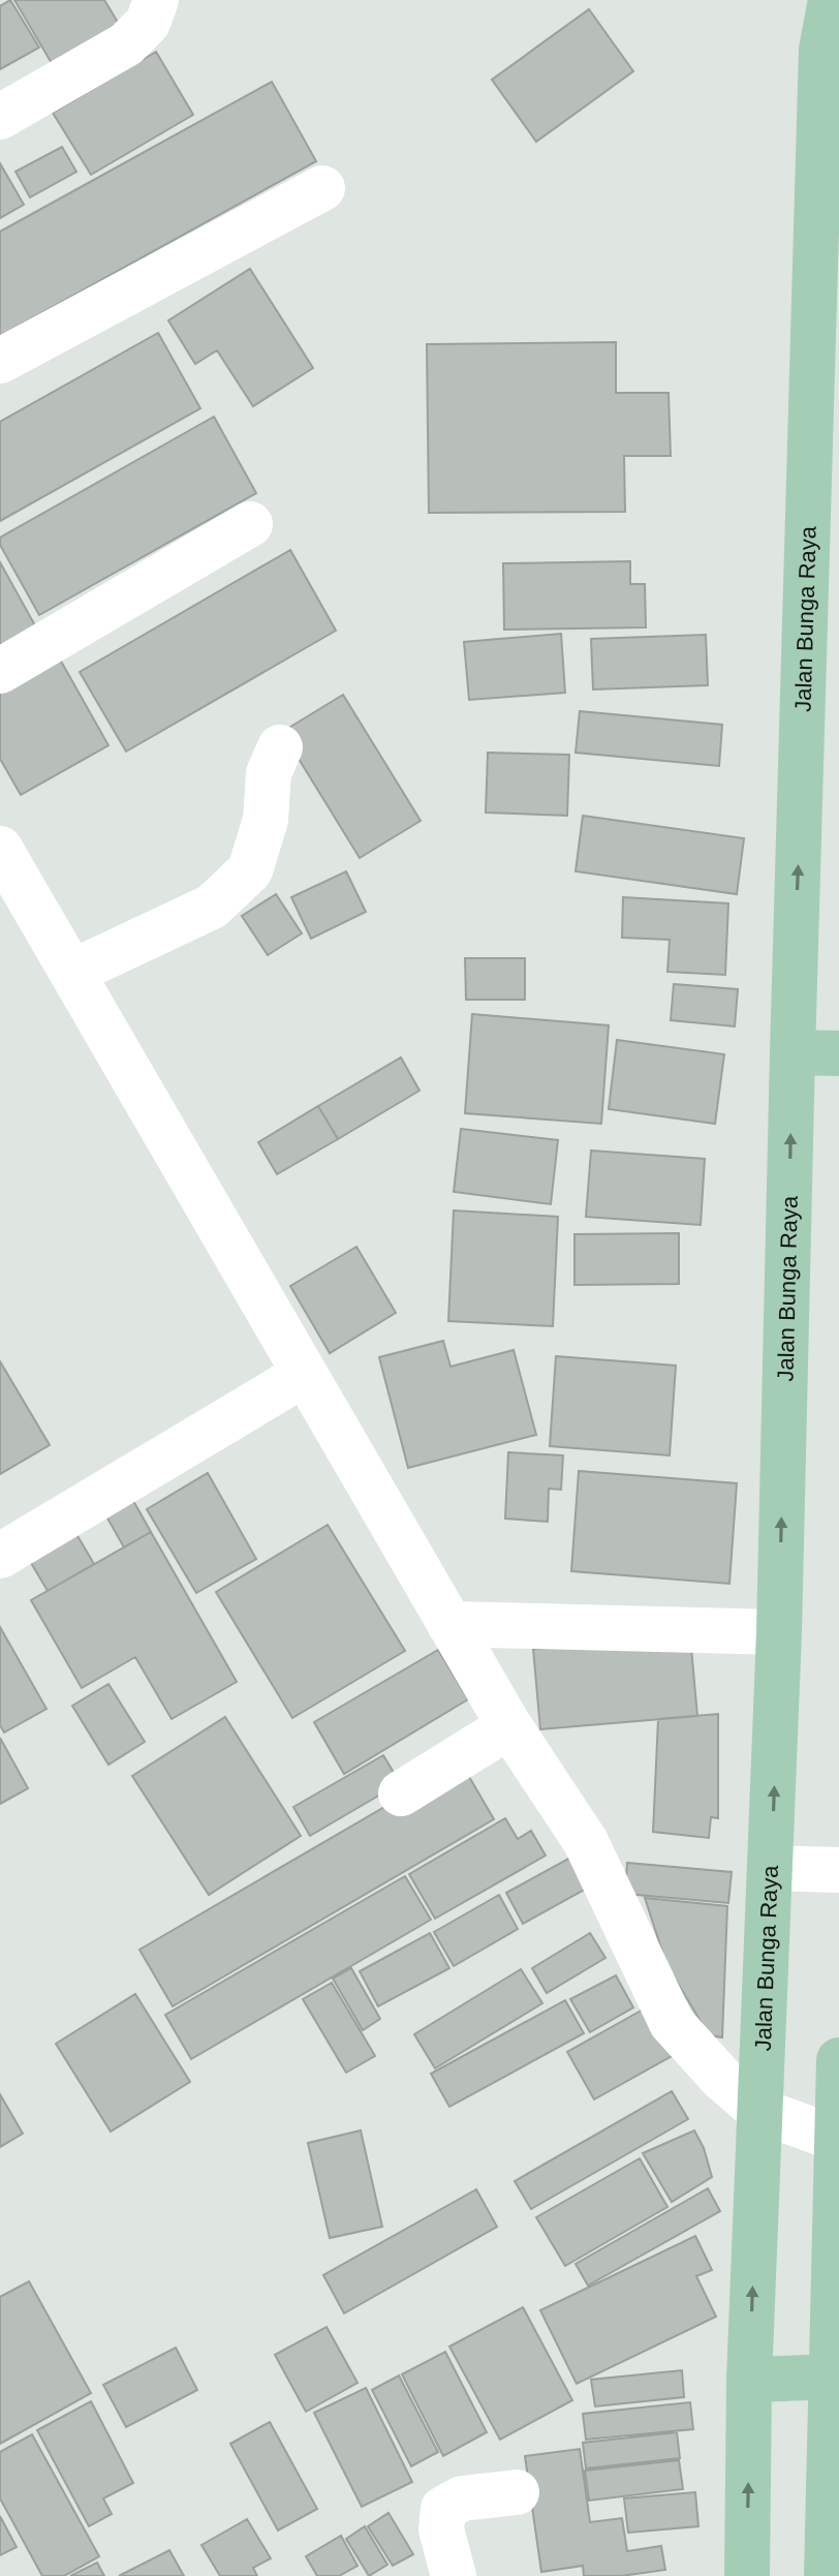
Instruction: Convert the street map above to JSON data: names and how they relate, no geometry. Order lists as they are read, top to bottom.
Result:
{
  "streets": {
    "main road": ["Jalan Bunga Raya"]
  },
  "one_way": ["Jalan Bunga Raya"]
}
